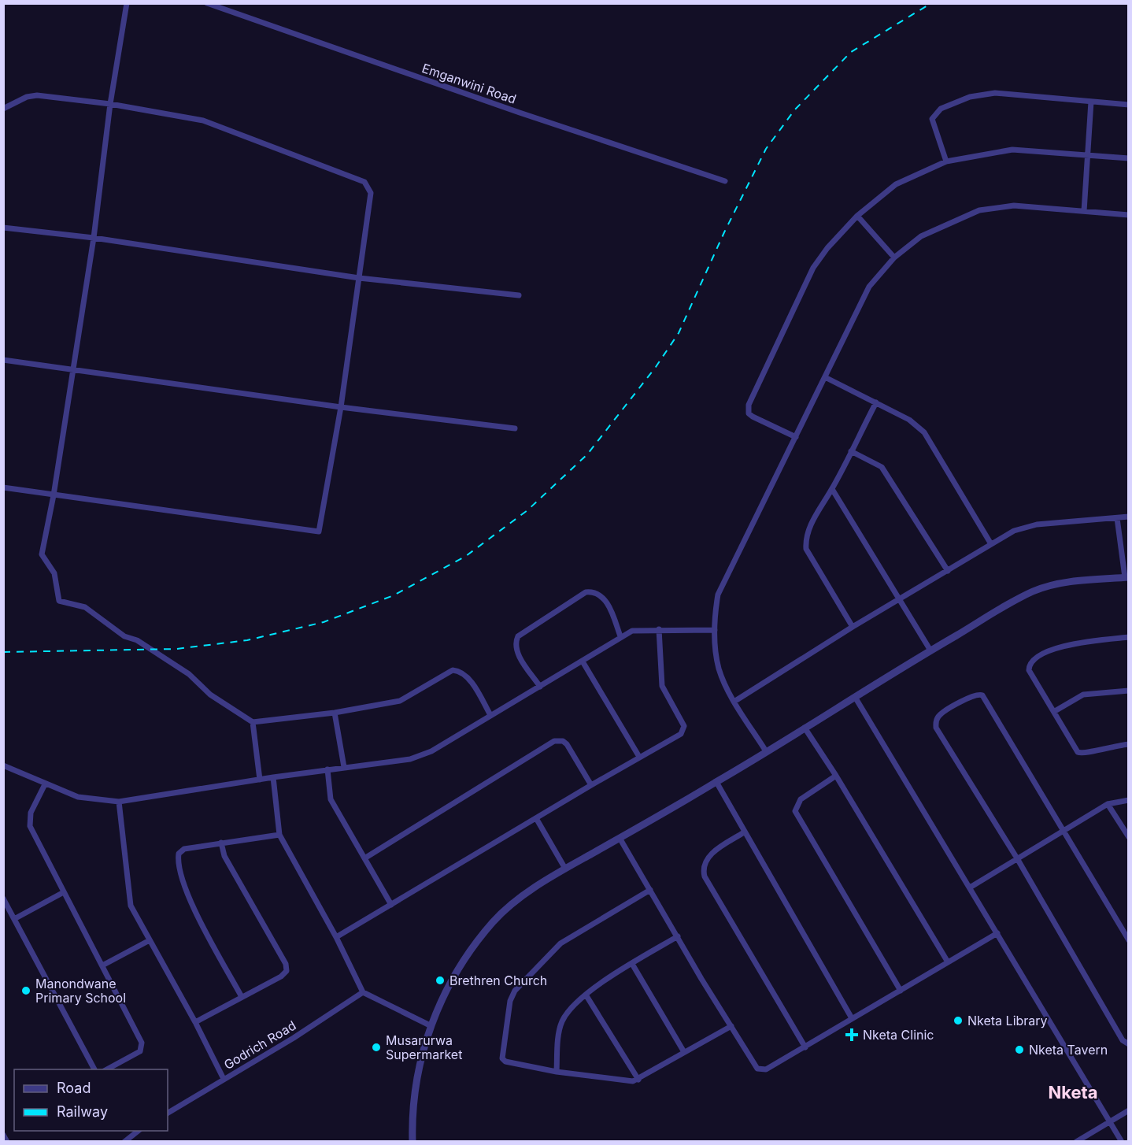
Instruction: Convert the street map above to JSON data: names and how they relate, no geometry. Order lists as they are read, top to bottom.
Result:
{
  "streets": {
    "street": ["Emganwini Road", "Godrich Road"]
  },
  "districts": ["Nketa"],
  "places": {
    "other": [
      "Brethren Church",
      "Manondwane Primary School",
      "Nketa Library",
      "Musarurwa Supermarket",
      "Nketa Tavern"
    ],
    "health": ["Nketa Clinic"]
  },
  "legend": ["Road", "Railway"]
}
